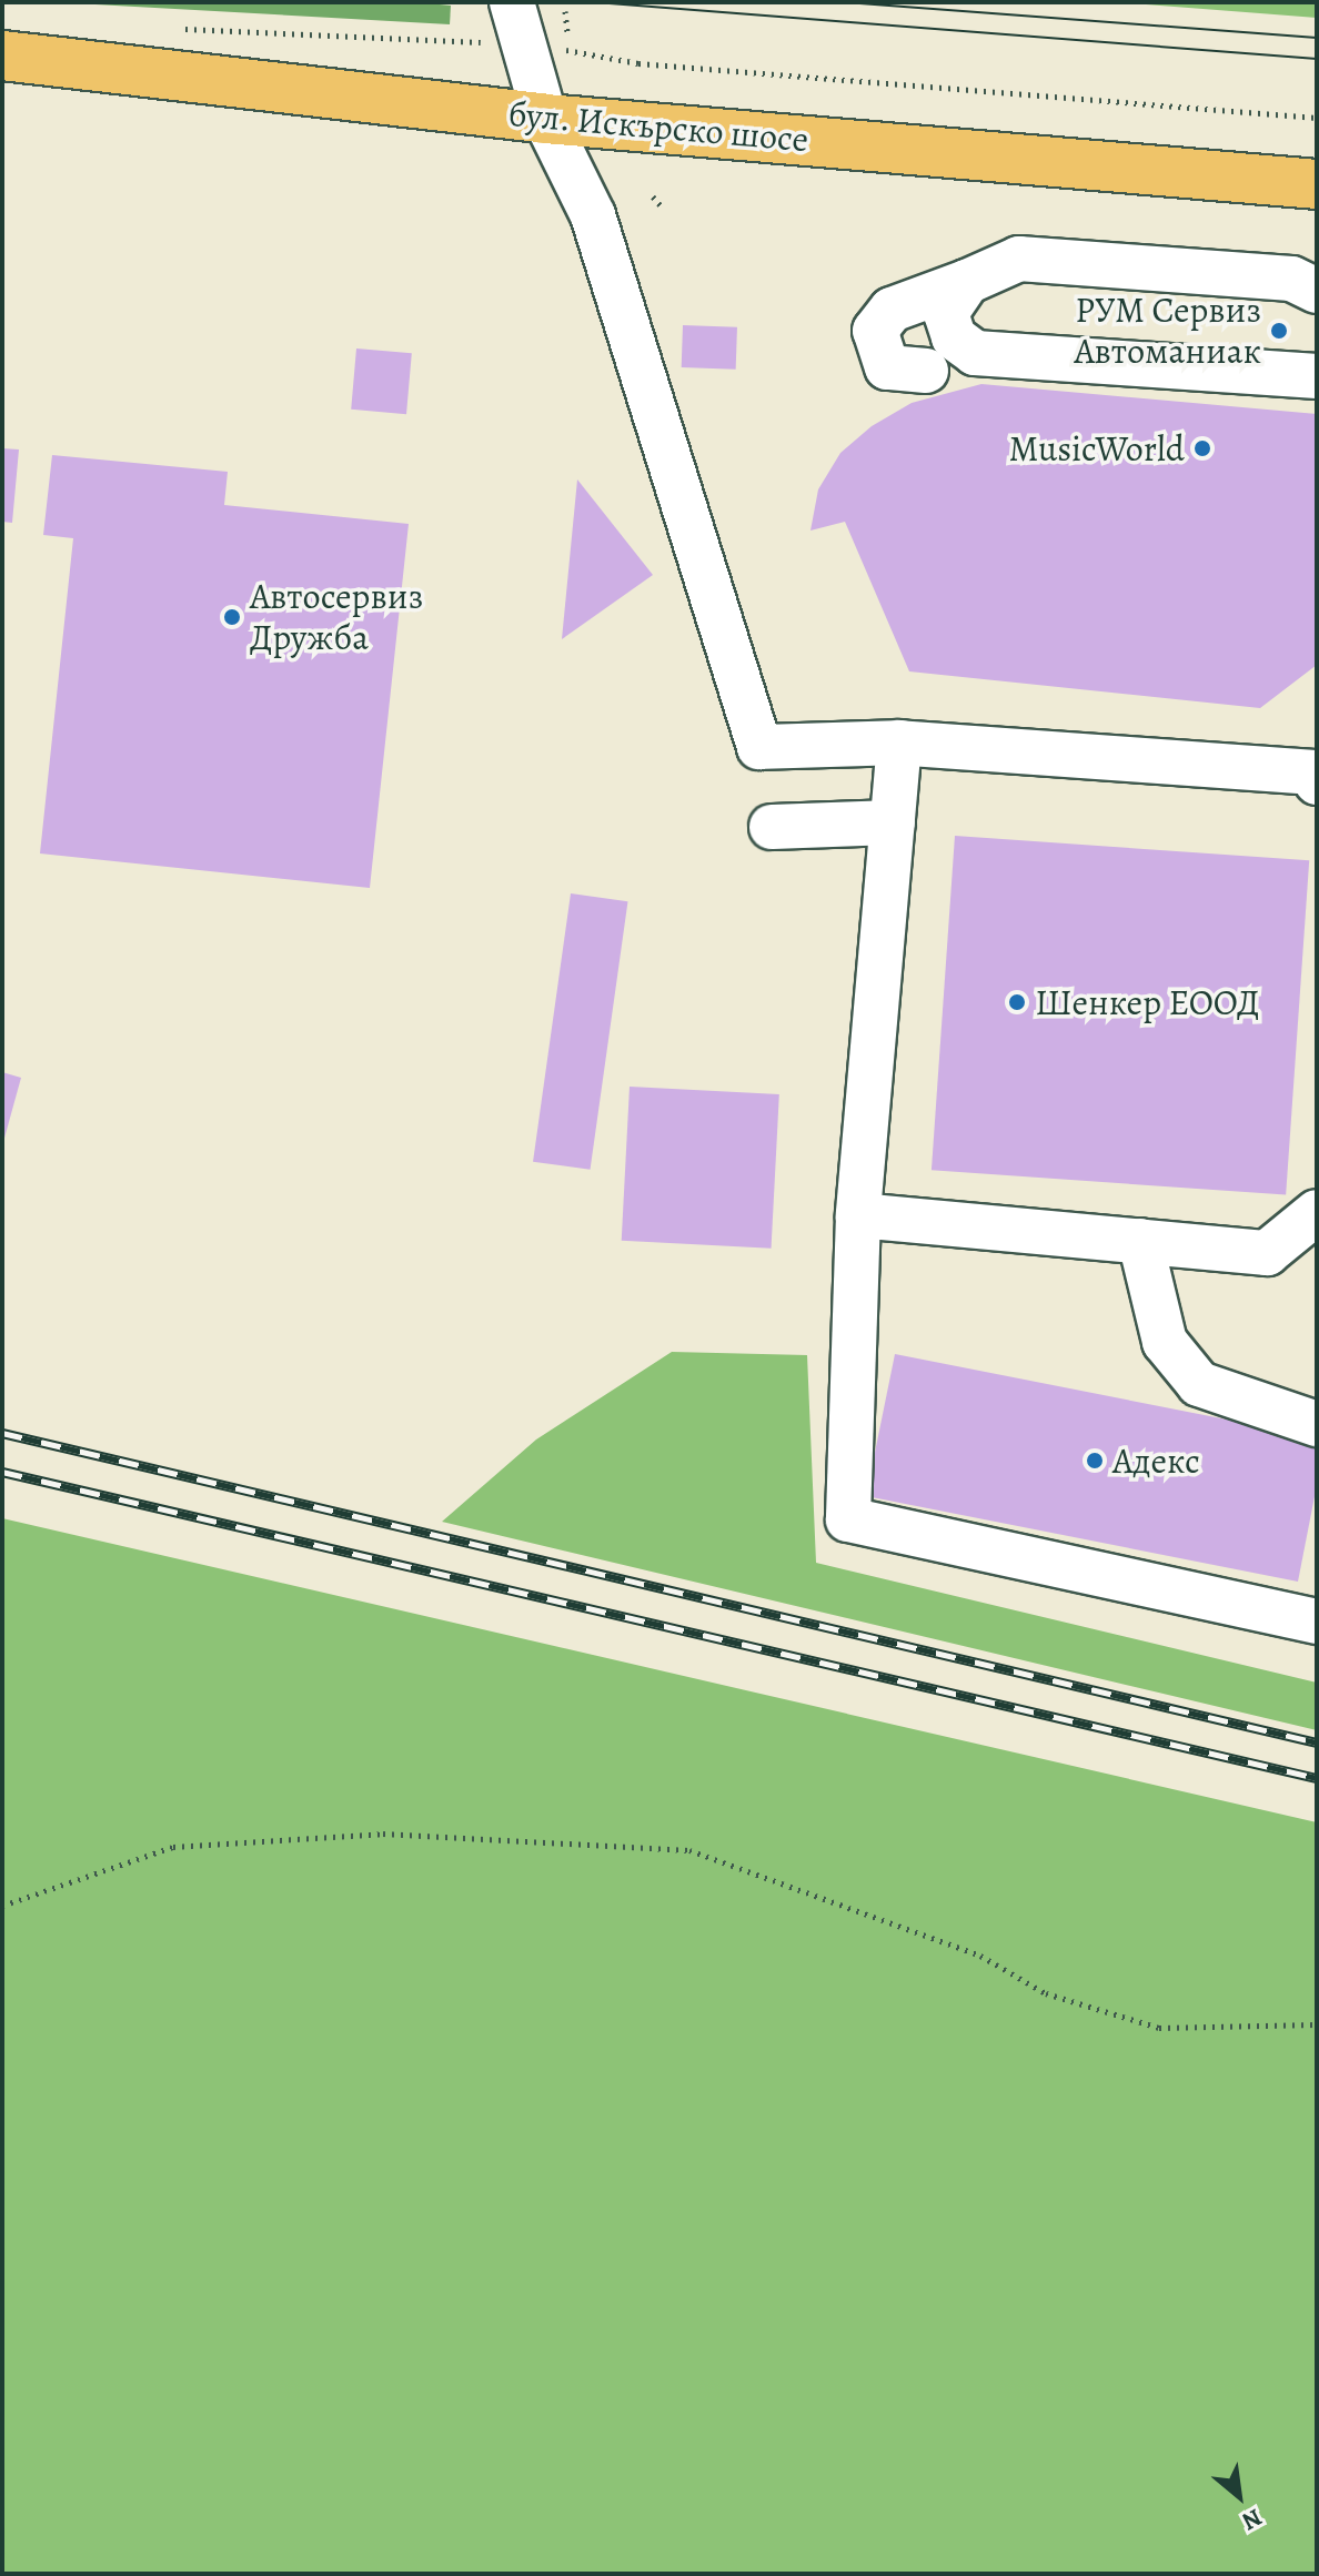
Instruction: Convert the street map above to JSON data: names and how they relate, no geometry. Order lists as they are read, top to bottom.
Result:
{
  "streets": {
    "main road": ["бул. Искърско шосе"]
  },
  "places": [
    "РУМ Сервиз Автоманиак",
    "MusicWorld",
    "Автосервиз Дружба",
    "Шенкер ЕООД",
    "Адекс"
  ],
  "north": "bottom right"
}
